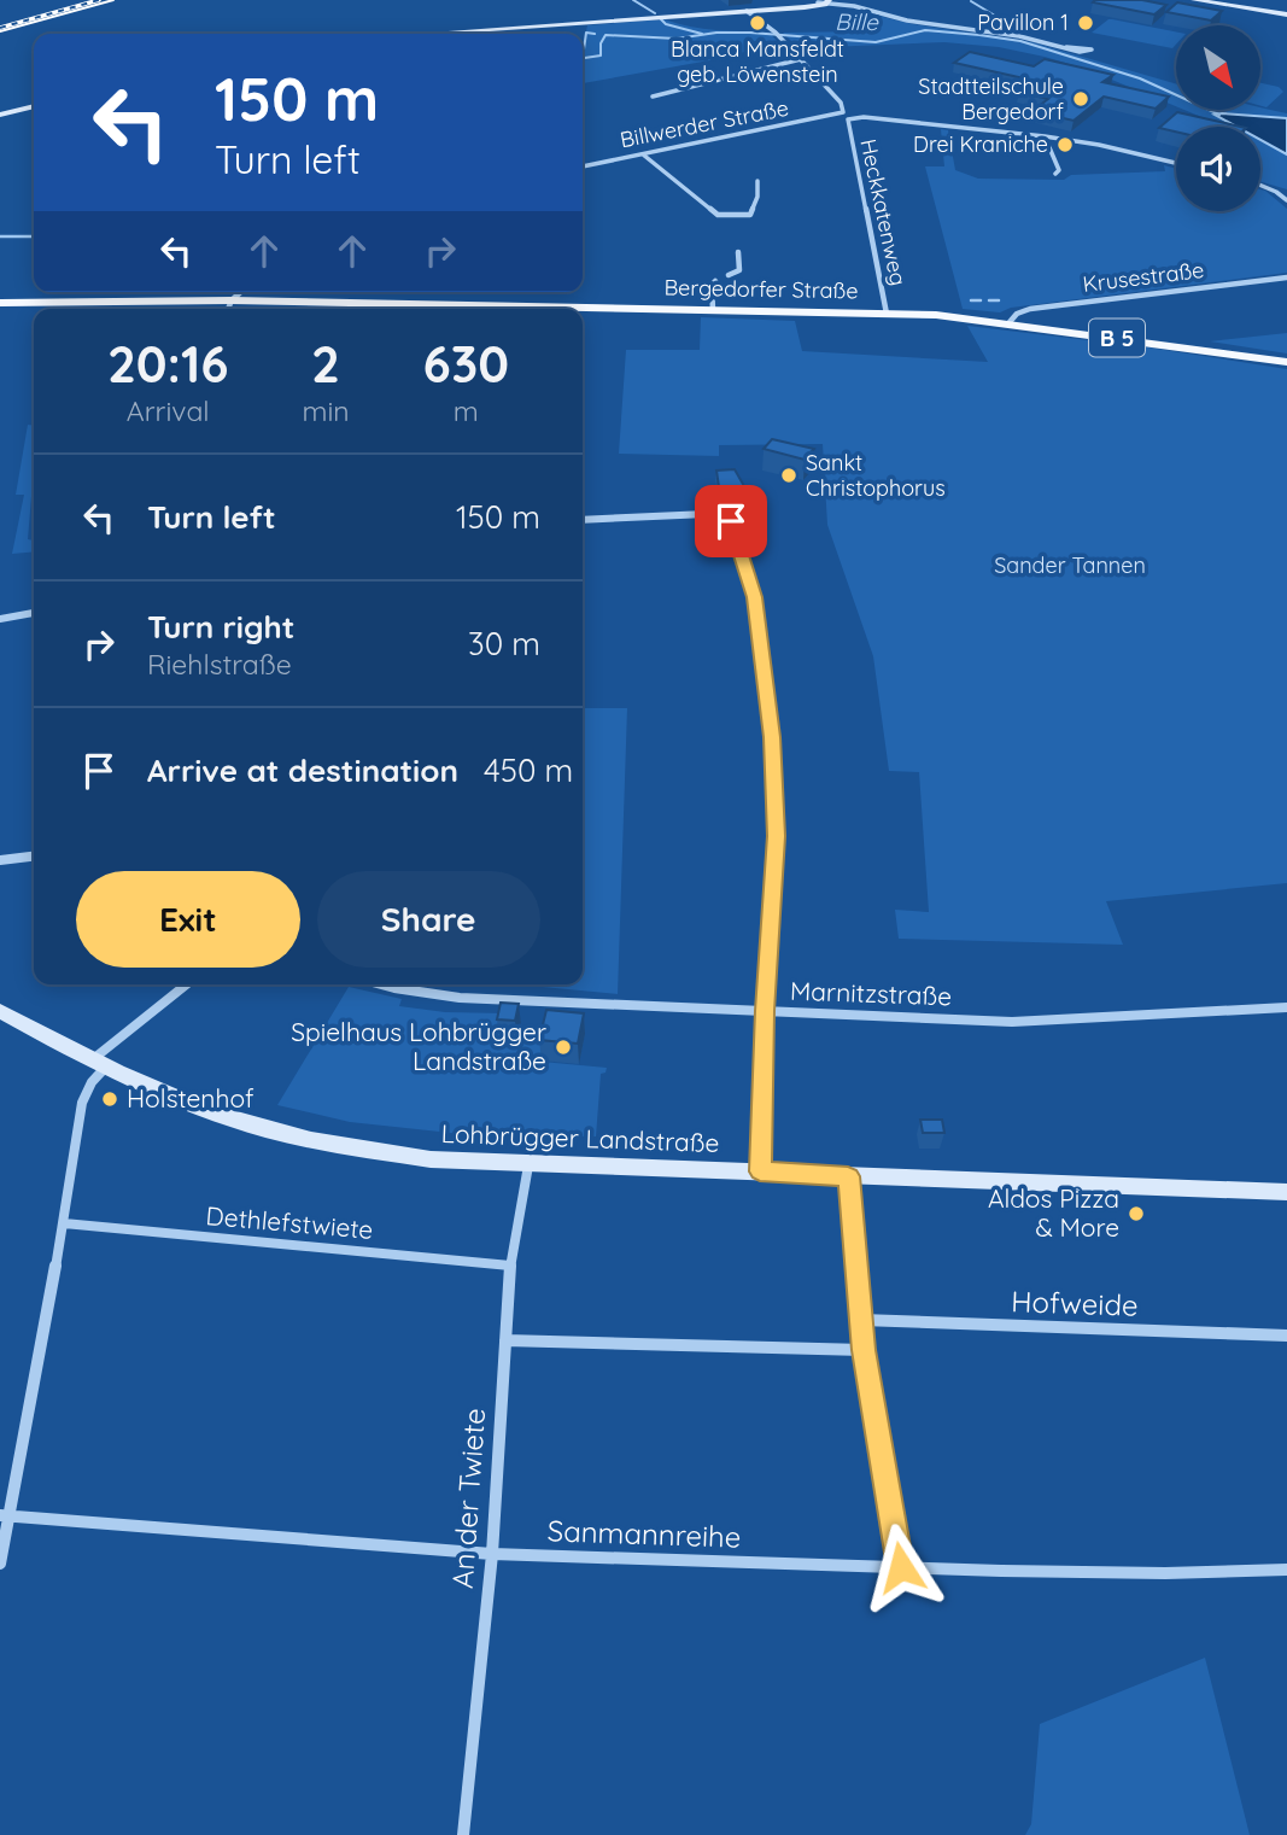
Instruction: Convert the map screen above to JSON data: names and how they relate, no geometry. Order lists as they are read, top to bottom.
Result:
{
  "streets": {
    "main road": ["Bergedorfer Straße", "B 5"],
    "street": [
      "Billwerder Straße",
      "Heckkatenweg",
      "Krusestraße",
      "Marnitzstraße",
      "Lohbrügger Landstraße",
      "Dethlefstwiete",
      "Hofweide",
      "An der Twiete",
      "Sanmannreihe"
    ]
  },
  "crossings": [
    ["Billwerder Straße", "Heckkatenweg"],
    ["Heckkatenweg", "Bergedorfer Straße"],
    ["Krusestraße", "Bergedorfer Straße"],
    ["Lohbrügger Landstraße", "An der Twiete"],
    ["Dethlefstwiete", "An der Twiete"],
    ["An der Twiete", "Sanmannreihe"]
  ],
  "water": ["Bille"],
  "parks": ["Sander Tannen"],
  "places": [
    "Blanca Mansfeldt geb. Löwenstein",
    "Pavillon 1",
    "Stadtteilschule Bergedorf",
    "Drei Kraniche",
    "Sankt Christophorus",
    "Spielhaus Lohbrügger Landstraße",
    "Holstenhof",
    "Aldos Pizza & More"
  ],
  "north": "bottom right",
  "page": {
    "turn": ["150 m", "Turn left"],
    "eta": [
      "20:16",
      "Arrival",
      "2",
      "min",
      "630",
      "m"
    ],
    "list": [
      {
        "name": "Turn left",
        "value": "150 m"
      },
      {
        "name": "Turn right",
        "note": "Riehlstraße",
        "value": "30 m"
      },
      {
        "name": "Arrive at destination",
        "value": "450 m"
      }
    ],
    "buttons": ["Exit", "Share"]
  }
}
